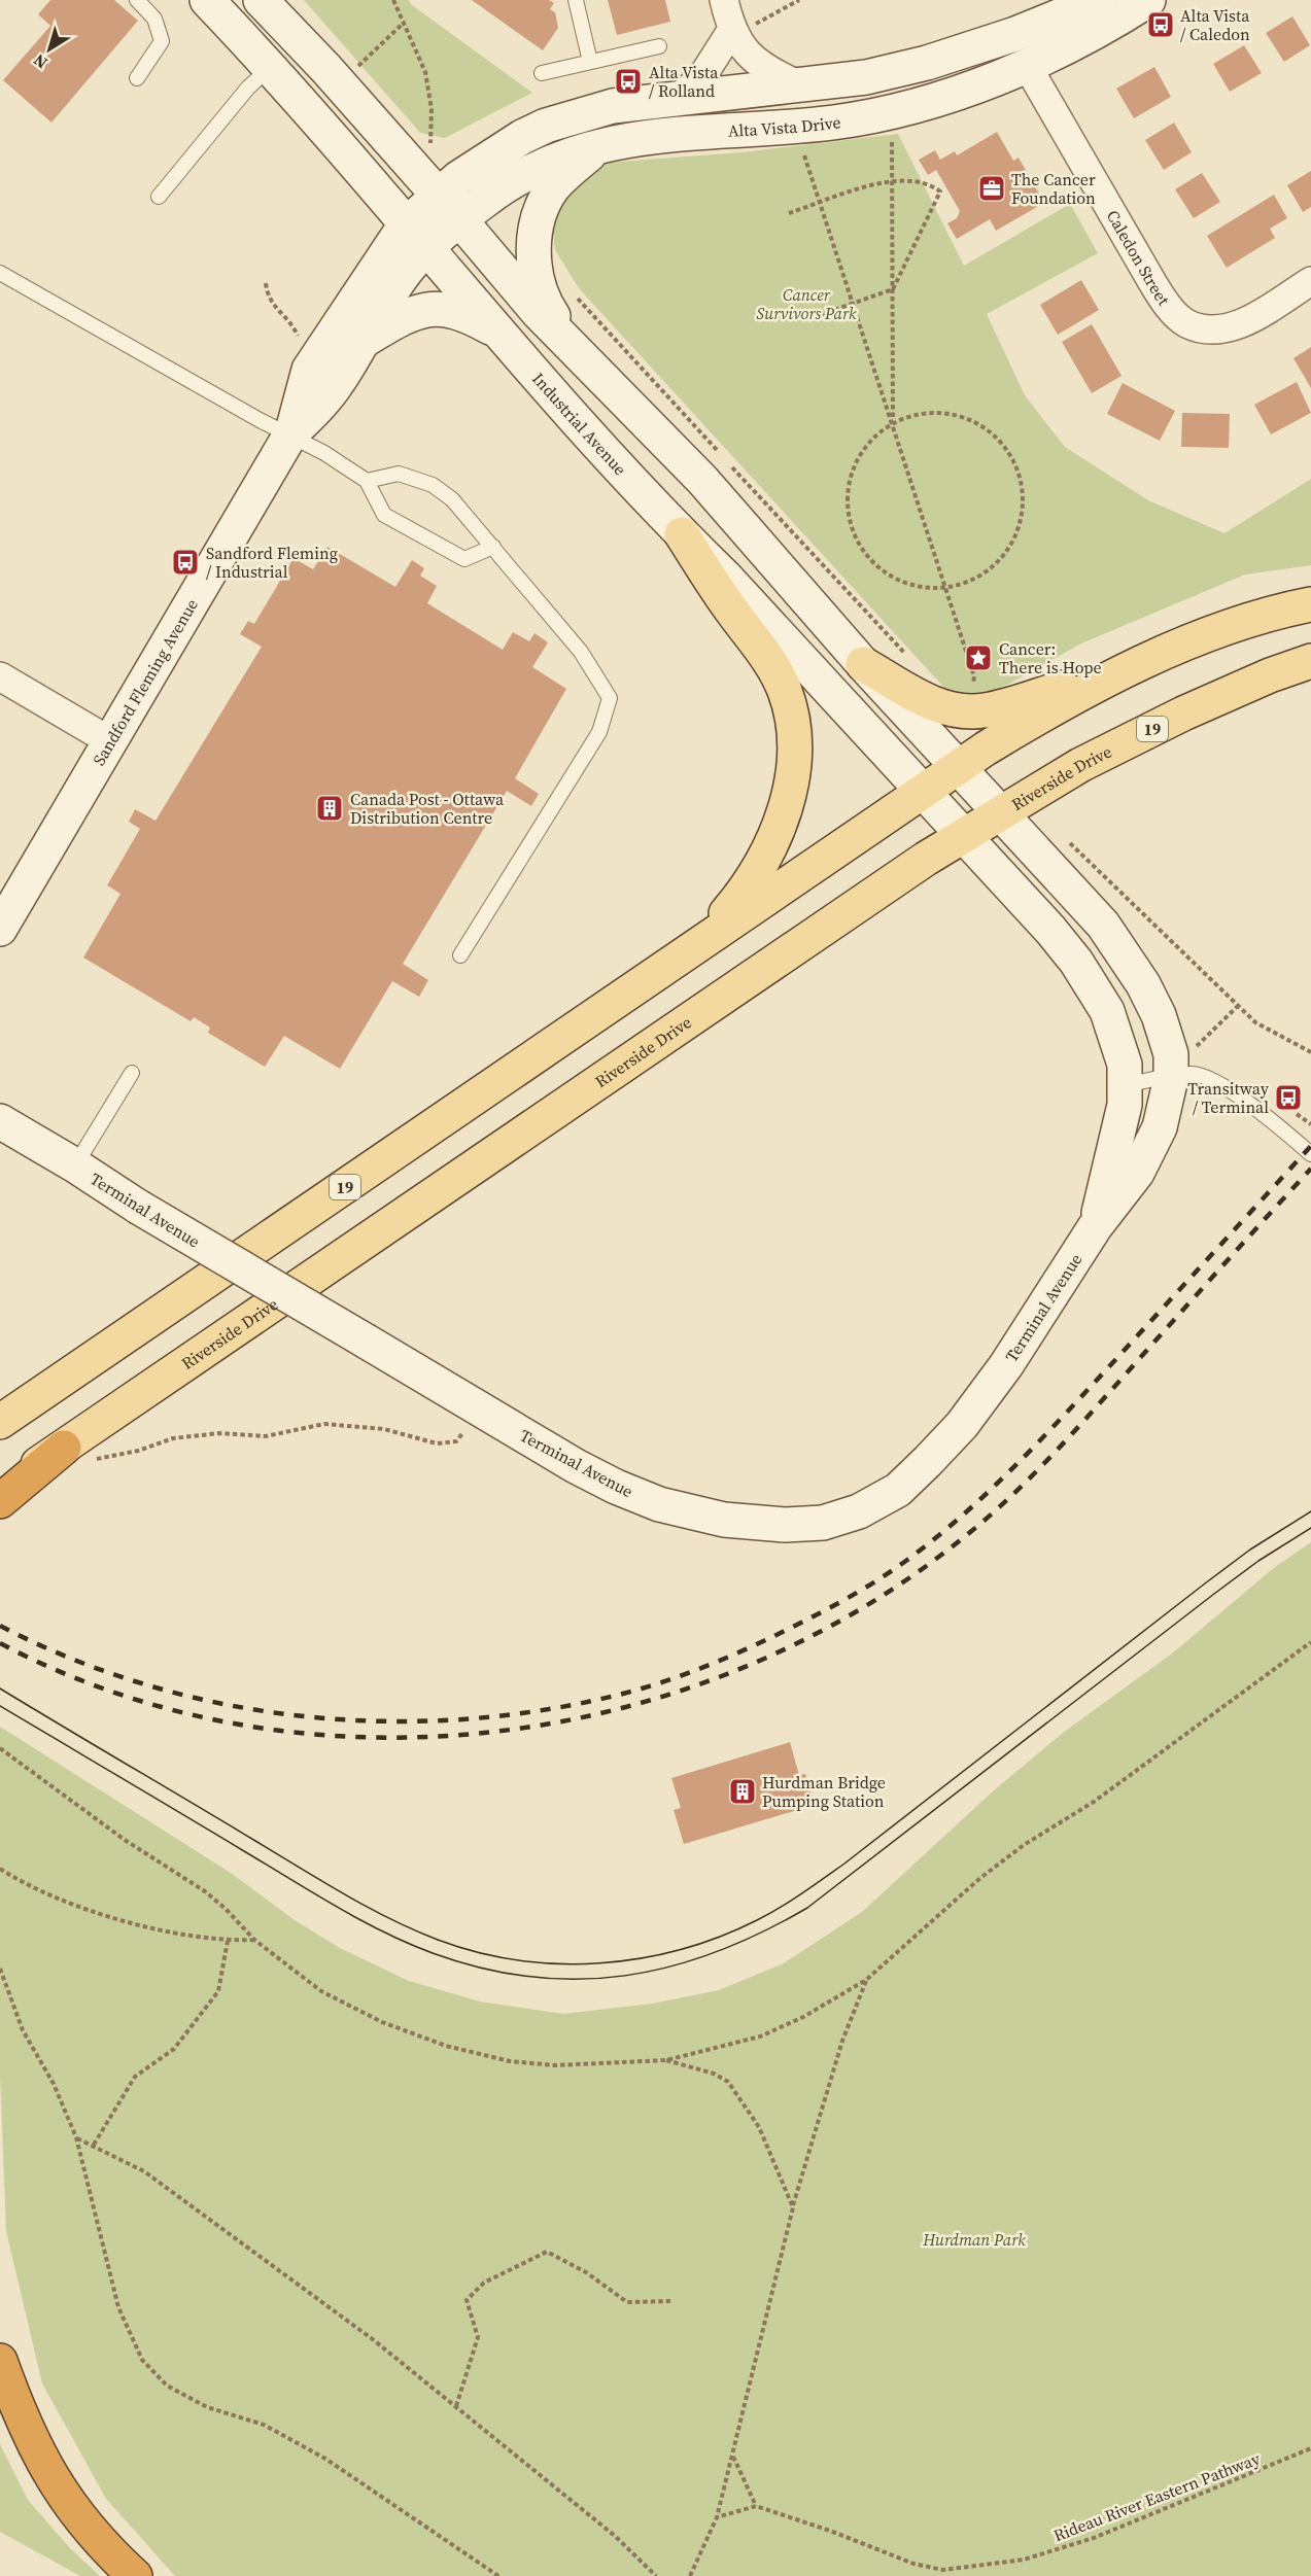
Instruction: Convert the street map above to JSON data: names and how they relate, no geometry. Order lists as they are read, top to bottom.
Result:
{
  "streets": {
    "main road": ["19", "Riverside Drive"],
    "street": [
      "Alta Vista Drive",
      "Caledon Street",
      "Industrial Avenue",
      "Sandford Fleming Avenue",
      "Terminal Avenue"
    ],
    "path": ["Rideau River Eastern Pathway"]
  },
  "crossings": [
    ["Alta Vista Drive", "Caledon Street"],
    ["Alta Vista Drive", "Industrial Avenue"],
    ["Alta Vista Drive", "Sandford Fleming Avenue"],
    ["Industrial Avenue", "Sandford Fleming Avenue"],
    ["Industrial Avenue", "19"],
    ["Industrial Avenue", "Riverside Drive"],
    ["Industrial Avenue", "Terminal Avenue"],
    ["Riverside Drive", "Terminal Avenue"]
  ],
  "parks": ["Cancer Survivors Park", "Hurdman Park"],
  "places": {
    "bus stop": [
      "Alta Vista / Caledon",
      "Alta Vista / Rolland",
      "Sandford Fleming / Industrial",
      "Transitway / Terminal"
    ],
    "office": ["The Cancer Foundation"],
    "place": ["Cancer: There is Hope"],
    "building": ["Canada Post - Ottawa Distribution Centre", "Hurdman Bridge Pumping Station"]
  },
  "north": "bottom left"
}
